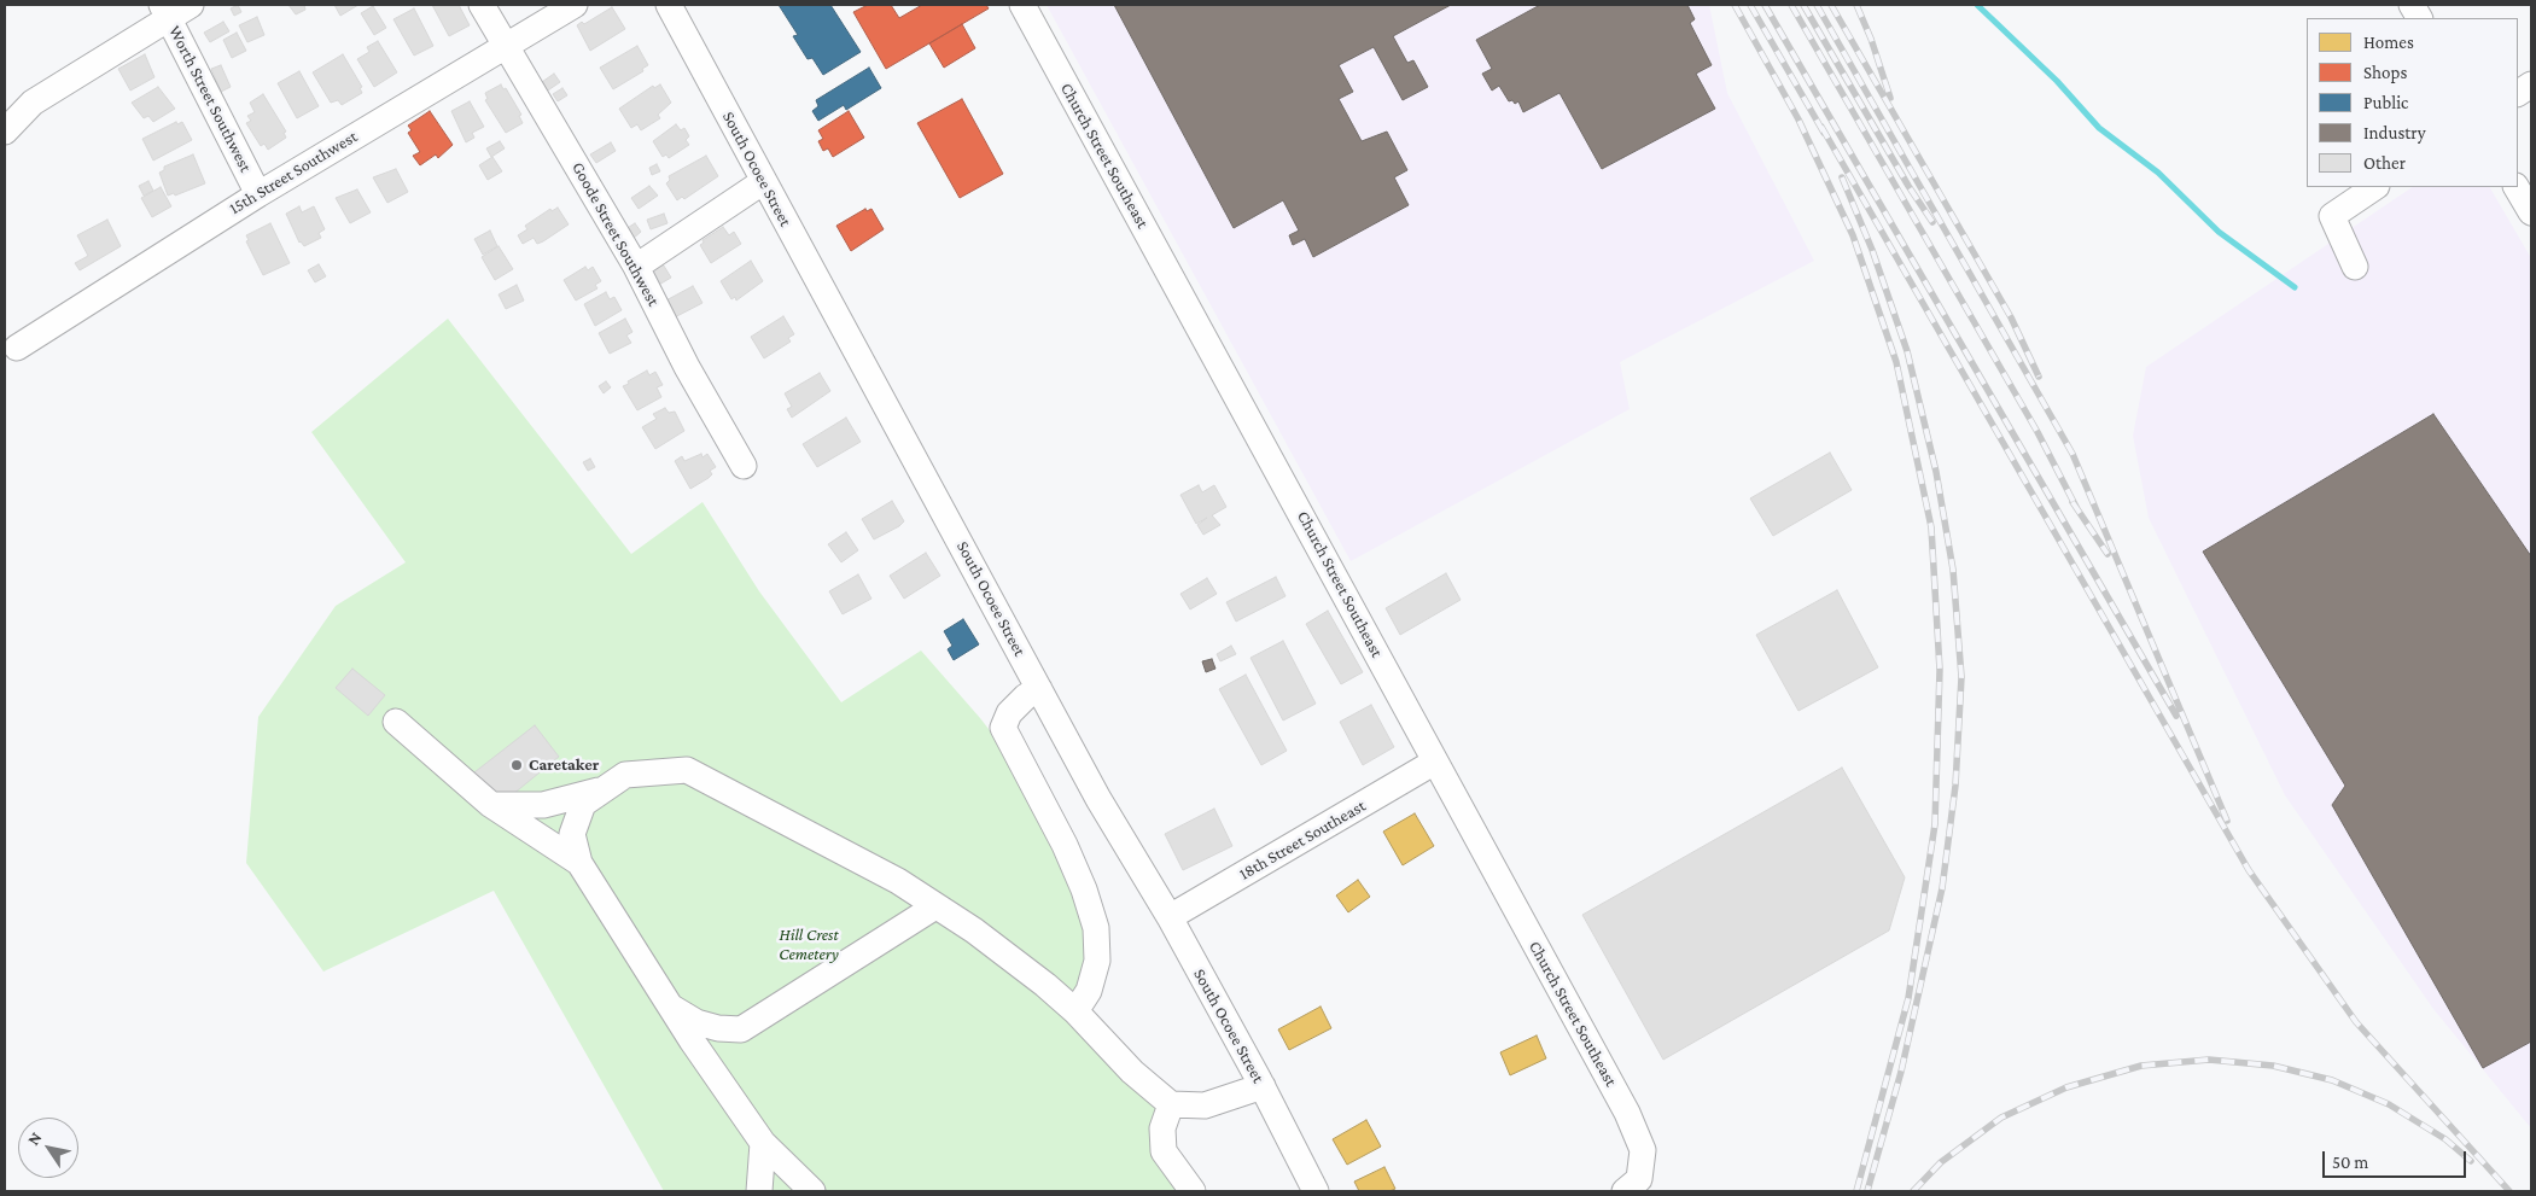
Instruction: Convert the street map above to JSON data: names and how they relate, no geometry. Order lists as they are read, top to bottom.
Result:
{
  "streets": {
    "street": [
      "Worth Street Southwest",
      "Church Street Southeast",
      "South Ocoee Street",
      "15th Street Southwest",
      "Goode Street Southwest",
      "18th Street Southeast"
    ]
  },
  "crossings": [
    ["Worth Street Southwest", "15th Street Southwest"],
    ["Church Street Southeast", "18th Street Southeast"],
    ["South Ocoee Street", "18th Street Southeast"],
    ["15th Street Southwest", "Goode Street Southwest"]
  ],
  "parks": ["Hill Crest Cemetery"],
  "places": ["Caretaker"],
  "legend": [
    "Homes",
    "Shops",
    "Public",
    "Industry",
    "Other"
  ],
  "scale_bar": "50 m",
  "north": "top left"
}
